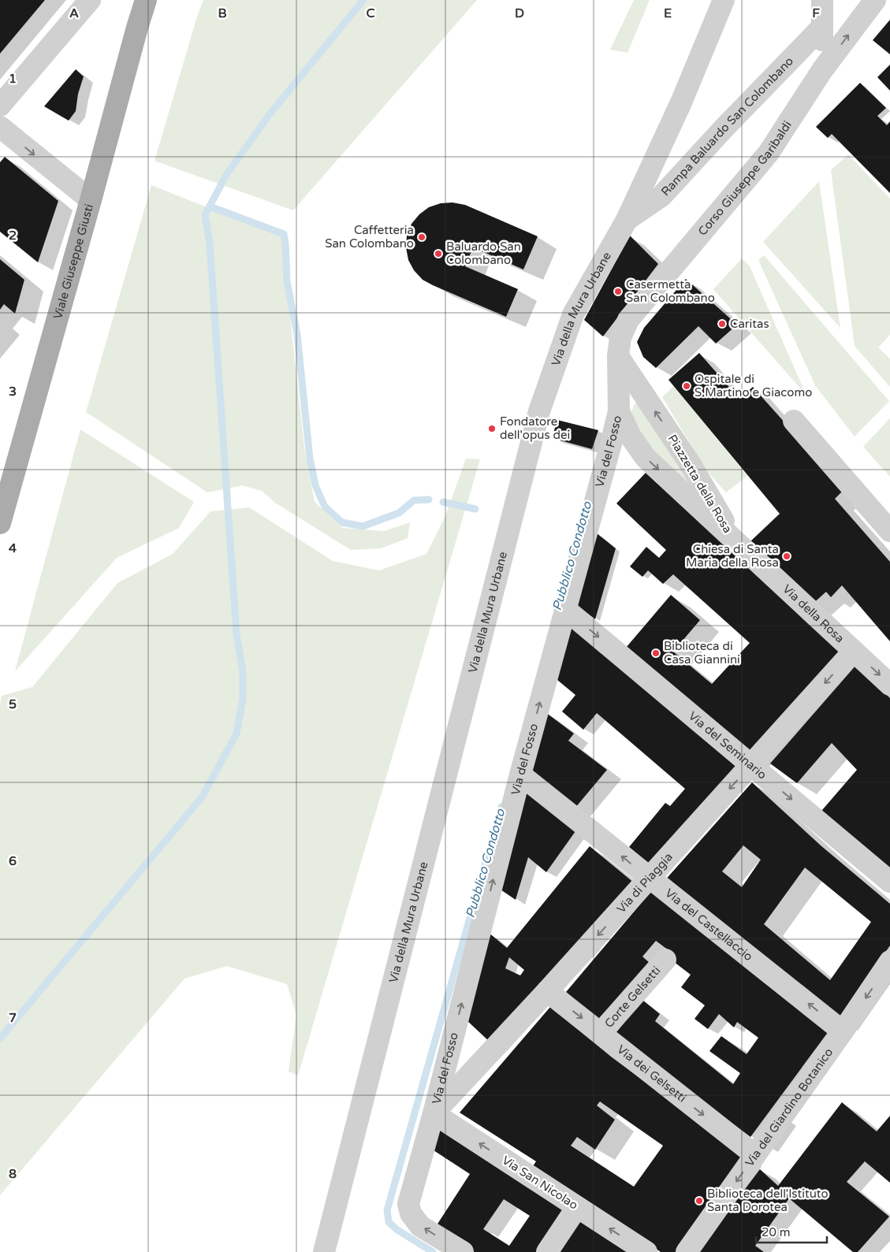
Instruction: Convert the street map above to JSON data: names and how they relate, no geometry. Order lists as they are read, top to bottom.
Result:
{
  "streets": {
    "main road": ["Viale Giuseppe Giusti"],
    "street": [
      "Rampa Baluardo San Colombano",
      "Corso Giuseppe Garibaldi",
      "Via della Mura Urbane",
      "Via del Fosso",
      "Piazzetta della Rosa",
      "Via della Rosa",
      "Via del Seminario",
      "Via di Piaggia",
      "Via del Castellaccio",
      "Corte Gelsetti",
      "Via dei Gelsetti",
      "Via del Giardino Botanico",
      "Via San Nicolao"
    ]
  },
  "crossings": [
    ["Rampa Baluardo San Colombano", "Via della Mura Urbane"],
    ["Corso Giuseppe Garibaldi", "Via del Fosso"],
    ["Corso Giuseppe Garibaldi", "Piazzetta della Rosa"],
    ["Via del Fosso", "Piazzetta della Rosa"],
    ["Via del Fosso", "Via del Seminario"],
    ["Via del Fosso", "Via di Piaggia"],
    ["Via del Fosso", "Via del Castellaccio"],
    ["Via del Fosso", "Via San Nicolao"],
    ["Piazzetta della Rosa", "Via della Rosa"],
    ["Via della Rosa", "Via di Piaggia"],
    ["Via del Seminario", "Via di Piaggia"],
    ["Via di Piaggia", "Via del Castellaccio"],
    ["Via di Piaggia", "Via dei Gelsetti"],
    ["Via di Piaggia", "Via San Nicolao"],
    ["Via del Castellaccio", "Via del Giardino Botanico"],
    ["Corte Gelsetti", "Via dei Gelsetti"],
    ["Via dei Gelsetti", "Via del Giardino Botanico"]
  ],
  "one_way": [
    "Via del Fosso",
    "Via del Seminario",
    "Via di Piaggia",
    "Via del Castellaccio",
    "Via dei Gelsetti",
    "Via del Giardino Botanico",
    "Via San Nicolao"
  ],
  "water": ["Pubblico Condotto"],
  "places": [
    "Caffetteria San Colombano",
    "Baluardo San Colombano",
    "Casermetta San Colombano",
    "Caritas",
    "Ospitale di S.Martino e Giacomo",
    "Fondatore dell'opus dei",
    "Chiesa di Santa Maria della Rosa",
    "Biblioteca di Casa Giannini",
    "Biblioteca dell'Istituto Santa Dorotea"
  ],
  "scale_bar": "20 m",
  "grid": {
    "columns": [
      "A",
      "B",
      "C",
      "D",
      "E",
      "F"
    ],
    "rows": [
      "1",
      "2",
      "3",
      "4",
      "5",
      "6",
      "7",
      "8"
    ]
  }
}
